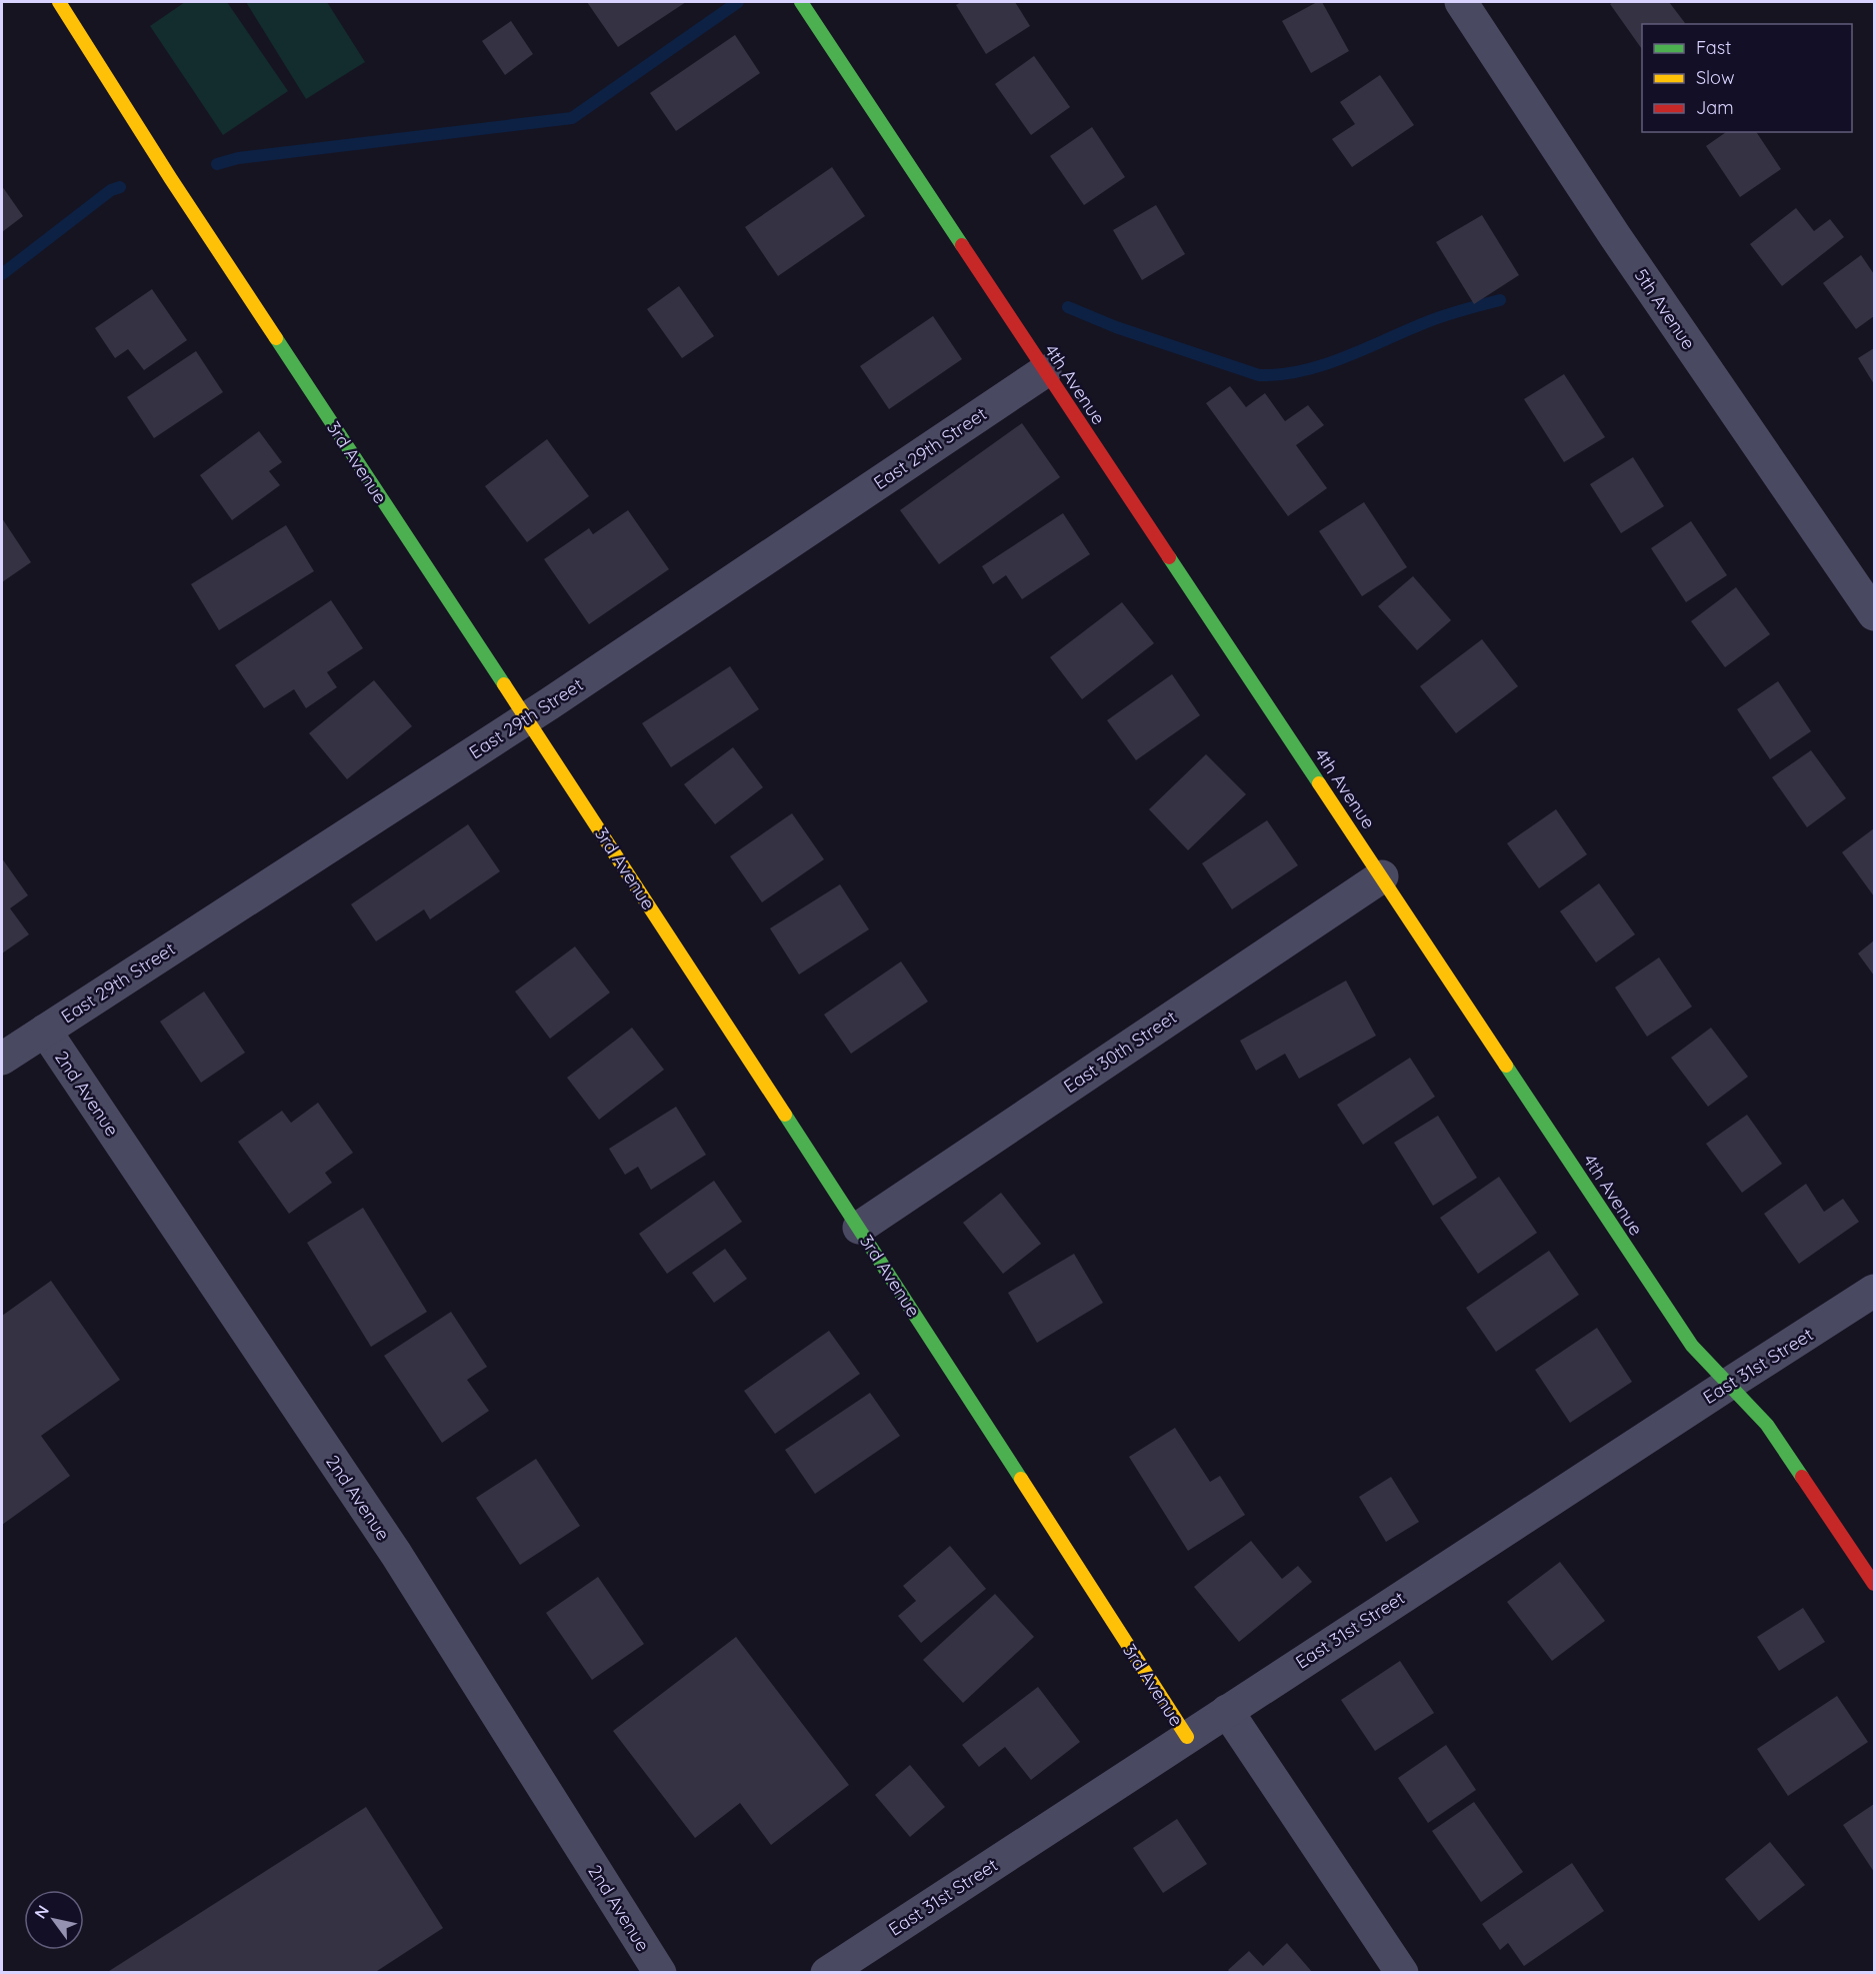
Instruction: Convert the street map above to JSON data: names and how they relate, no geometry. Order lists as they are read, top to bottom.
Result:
{
  "streets": {
    "street": [
      "5th Avenue",
      "4th Avenue",
      "East 29th Street",
      "3rd Avenue",
      "East 30th Street",
      "2nd Avenue",
      "East 31st Street"
    ]
  },
  "crossings": [
    ["4th Avenue", "East 29th Street"],
    ["4th Avenue", "East 30th Street"],
    ["4th Avenue", "East 31st Street"],
    ["East 29th Street", "3rd Avenue"],
    ["East 29th Street", "2nd Avenue"],
    ["3rd Avenue", "East 30th Street"],
    ["3rd Avenue", "East 31st Street"]
  ],
  "legend": ["Fast", "Slow", "Jam"],
  "north": "top left"
}
